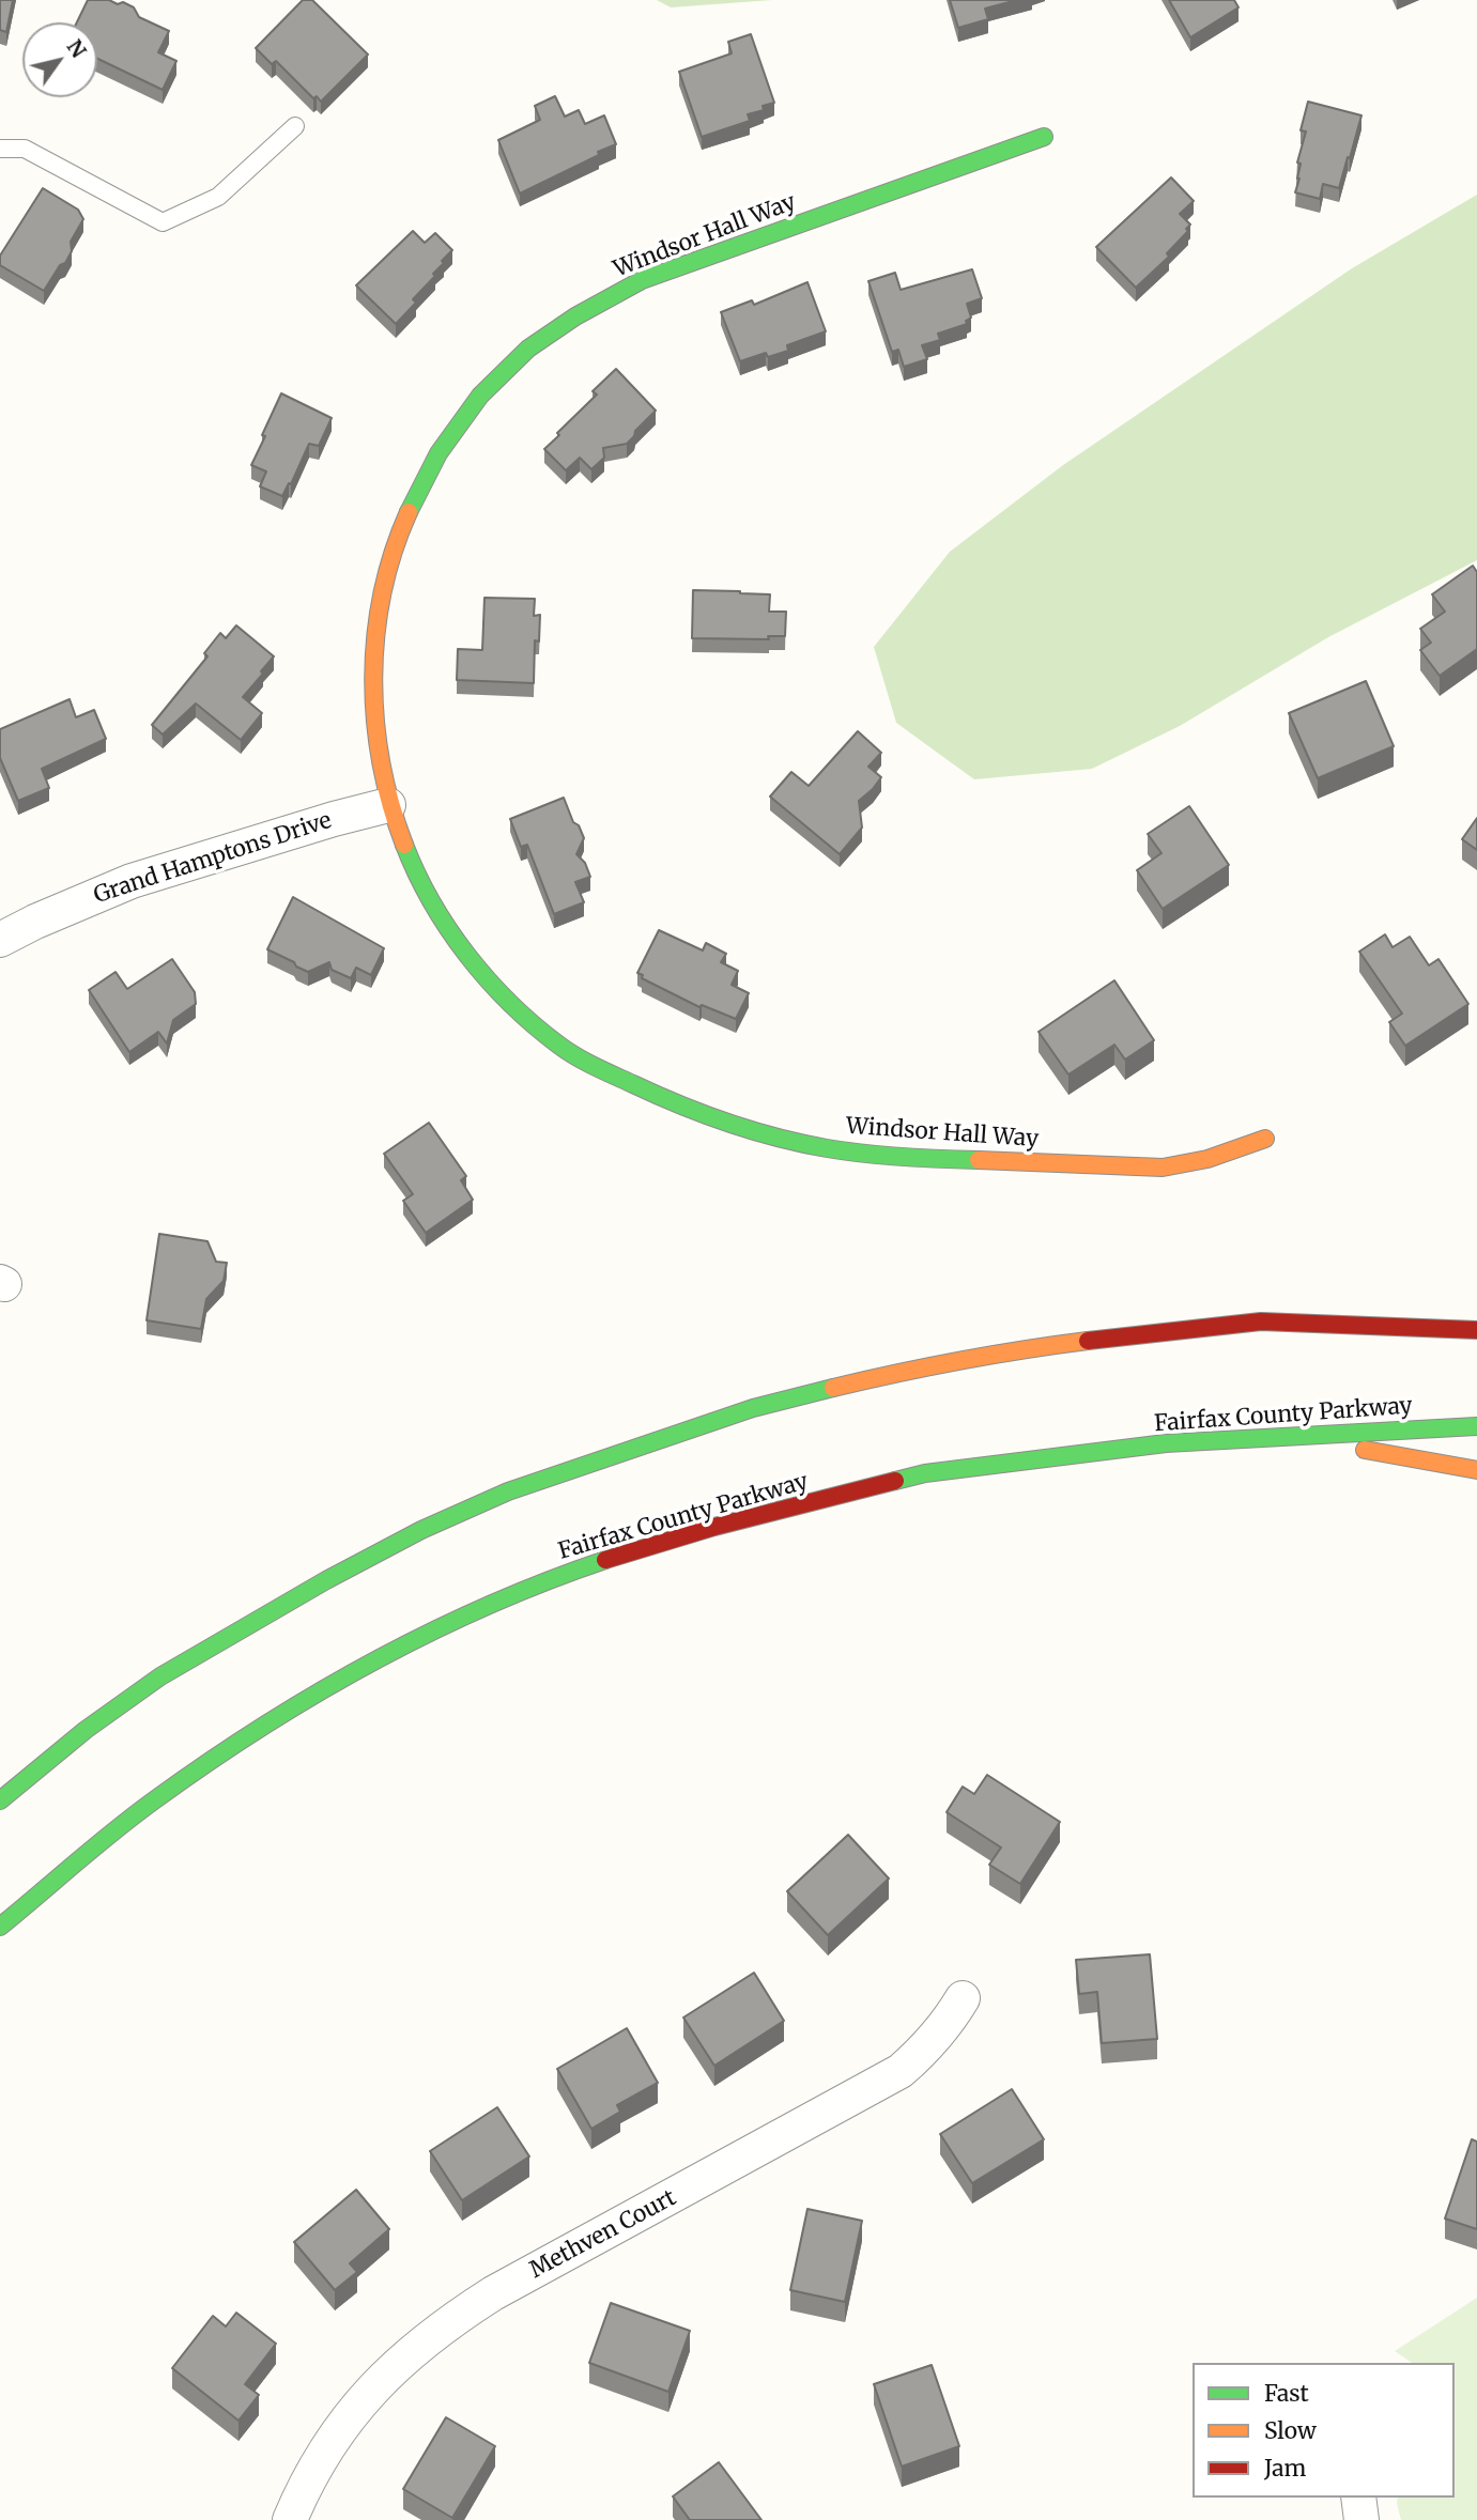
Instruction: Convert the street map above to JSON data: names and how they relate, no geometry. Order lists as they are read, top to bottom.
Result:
{
  "streets": {
    "main road": ["Windsor Hall Way", "Fairfax County Parkway"],
    "street": ["Grand Hamptons Drive", "Methven Court"]
  },
  "crossings": [
    ["Windsor Hall Way", "Grand Hamptons Drive"]
  ],
  "legend": ["Fast", "Slow", "Jam"],
  "north": "top right"
}
